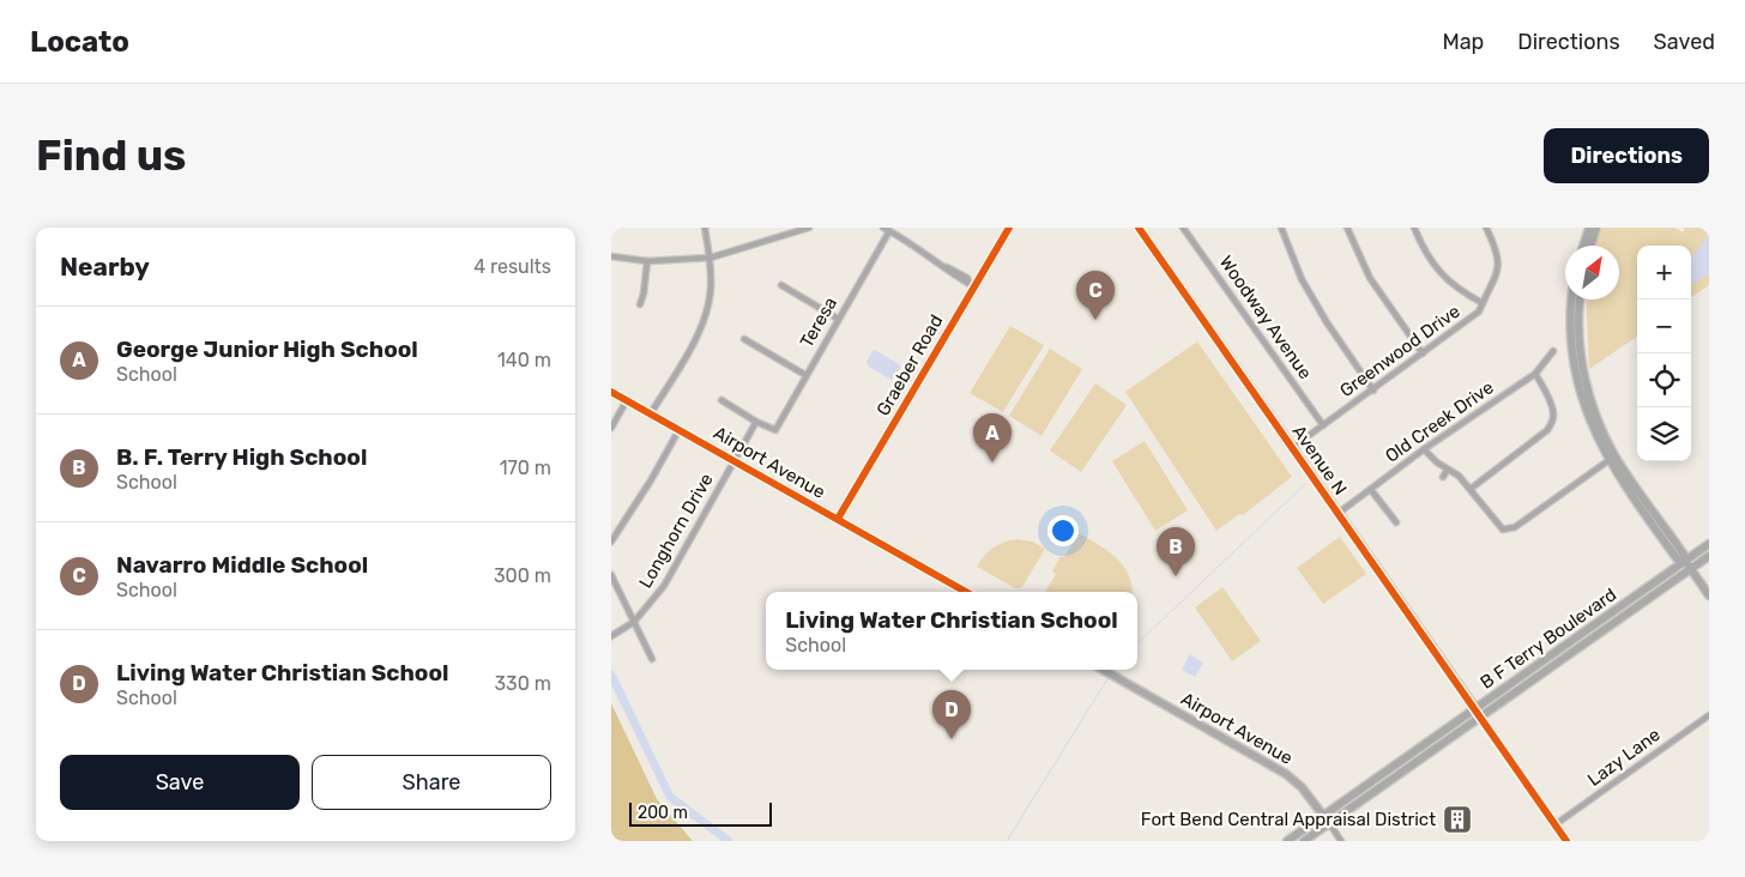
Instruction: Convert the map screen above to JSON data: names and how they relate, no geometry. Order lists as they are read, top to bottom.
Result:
{
  "streets": {
    "street": [
      "Woodway Avenue",
      "Teresa",
      "Greenwood Drive",
      "Graeber Road",
      "Old Creek Drive",
      "Avenue N",
      "Airport Avenue",
      "Longhorn Drive",
      "B F Terry Boulevard",
      "Lazy Lane"
    ]
  },
  "crossings": [
    ["Woodway Avenue", "Greenwood Drive"],
    ["Teresa", "Longhorn Drive"],
    ["Greenwood Drive", "Avenue N"],
    ["Graeber Road", "Airport Avenue"],
    ["Old Creek Drive", "Avenue N"],
    ["Avenue N", "B F Terry Boulevard"],
    ["Airport Avenue", "Longhorn Drive"],
    ["Airport Avenue", "B F Terry Boulevard"]
  ],
  "places": {
    "building": ["Fort Bend Central Appraisal District"]
  },
  "scale_bar": "200 m",
  "north": "top right",
  "page": {
    "header": "Locato",
    "nav": ["Map", "Directions", "Saved"],
    "buttons": [
      "Directions",
      ["Save", "Share"]
    ],
    "title": "Find us",
    "heading": ["Nearby", "4 results"],
    "map_buttons": ["+", "−"],
    "pins": [
      "C",
      "A",
      "B",
      "D"
    ],
    "list": [
      {
        "mark": "A",
        "name": "George Junior High School",
        "note": "School",
        "value": "140 m"
      },
      {
        "mark": "B",
        "name": "B. F. Terry High School",
        "note": "School",
        "value": "170 m"
      },
      {
        "mark": "C",
        "name": "Navarro Middle School",
        "note": "School",
        "value": "300 m"
      },
      {
        "mark": "D",
        "name": "Living Water Christian School",
        "note": "School",
        "value": "330 m"
      }
    ],
    "popup": ["Living Water Christian School", "School"],
    "scale": "200 m"
  }
}
